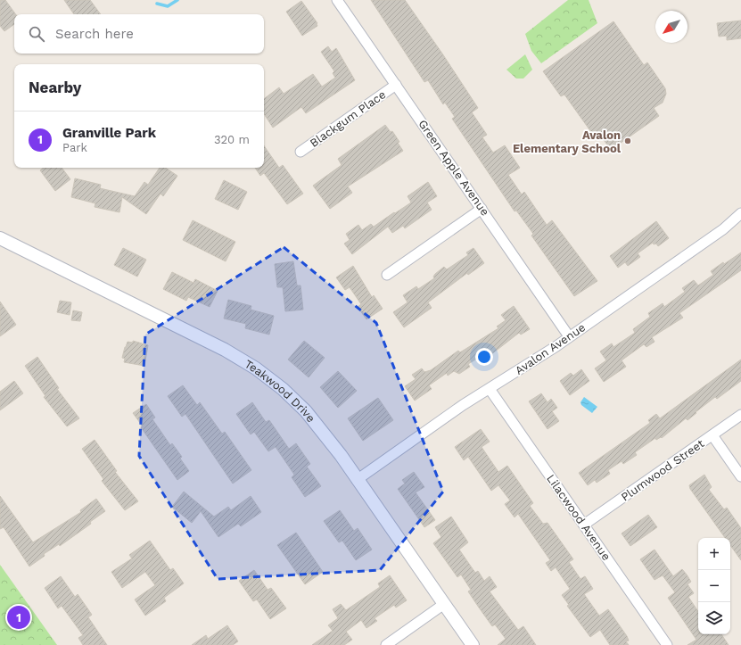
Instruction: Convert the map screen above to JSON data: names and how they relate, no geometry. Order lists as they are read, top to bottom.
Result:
{
  "streets": {
    "street": [
      "Blackgum Place",
      "Green Apple Avenue",
      "Avalon Avenue",
      "Teakwood Drive",
      "Plumwood Street",
      "Lilacwood Avenue"
    ]
  },
  "crossings": [
    ["Blackgum Place", "Green Apple Avenue"],
    ["Green Apple Avenue", "Avalon Avenue"],
    ["Avalon Avenue", "Teakwood Drive"],
    ["Avalon Avenue", "Lilacwood Avenue"],
    ["Plumwood Street", "Lilacwood Avenue"]
  ],
  "places": ["Avalon Elementary School"],
  "north": "bottom left",
  "page": {
    "search": "Search here",
    "heading": "Nearby",
    "list": [
      {
        "mark": "1",
        "name": "Granville Park",
        "note": "Park",
        "value": "320 m"
      }
    ],
    "map_buttons": ["+", "−"],
    "pins": "1"
  }
}
